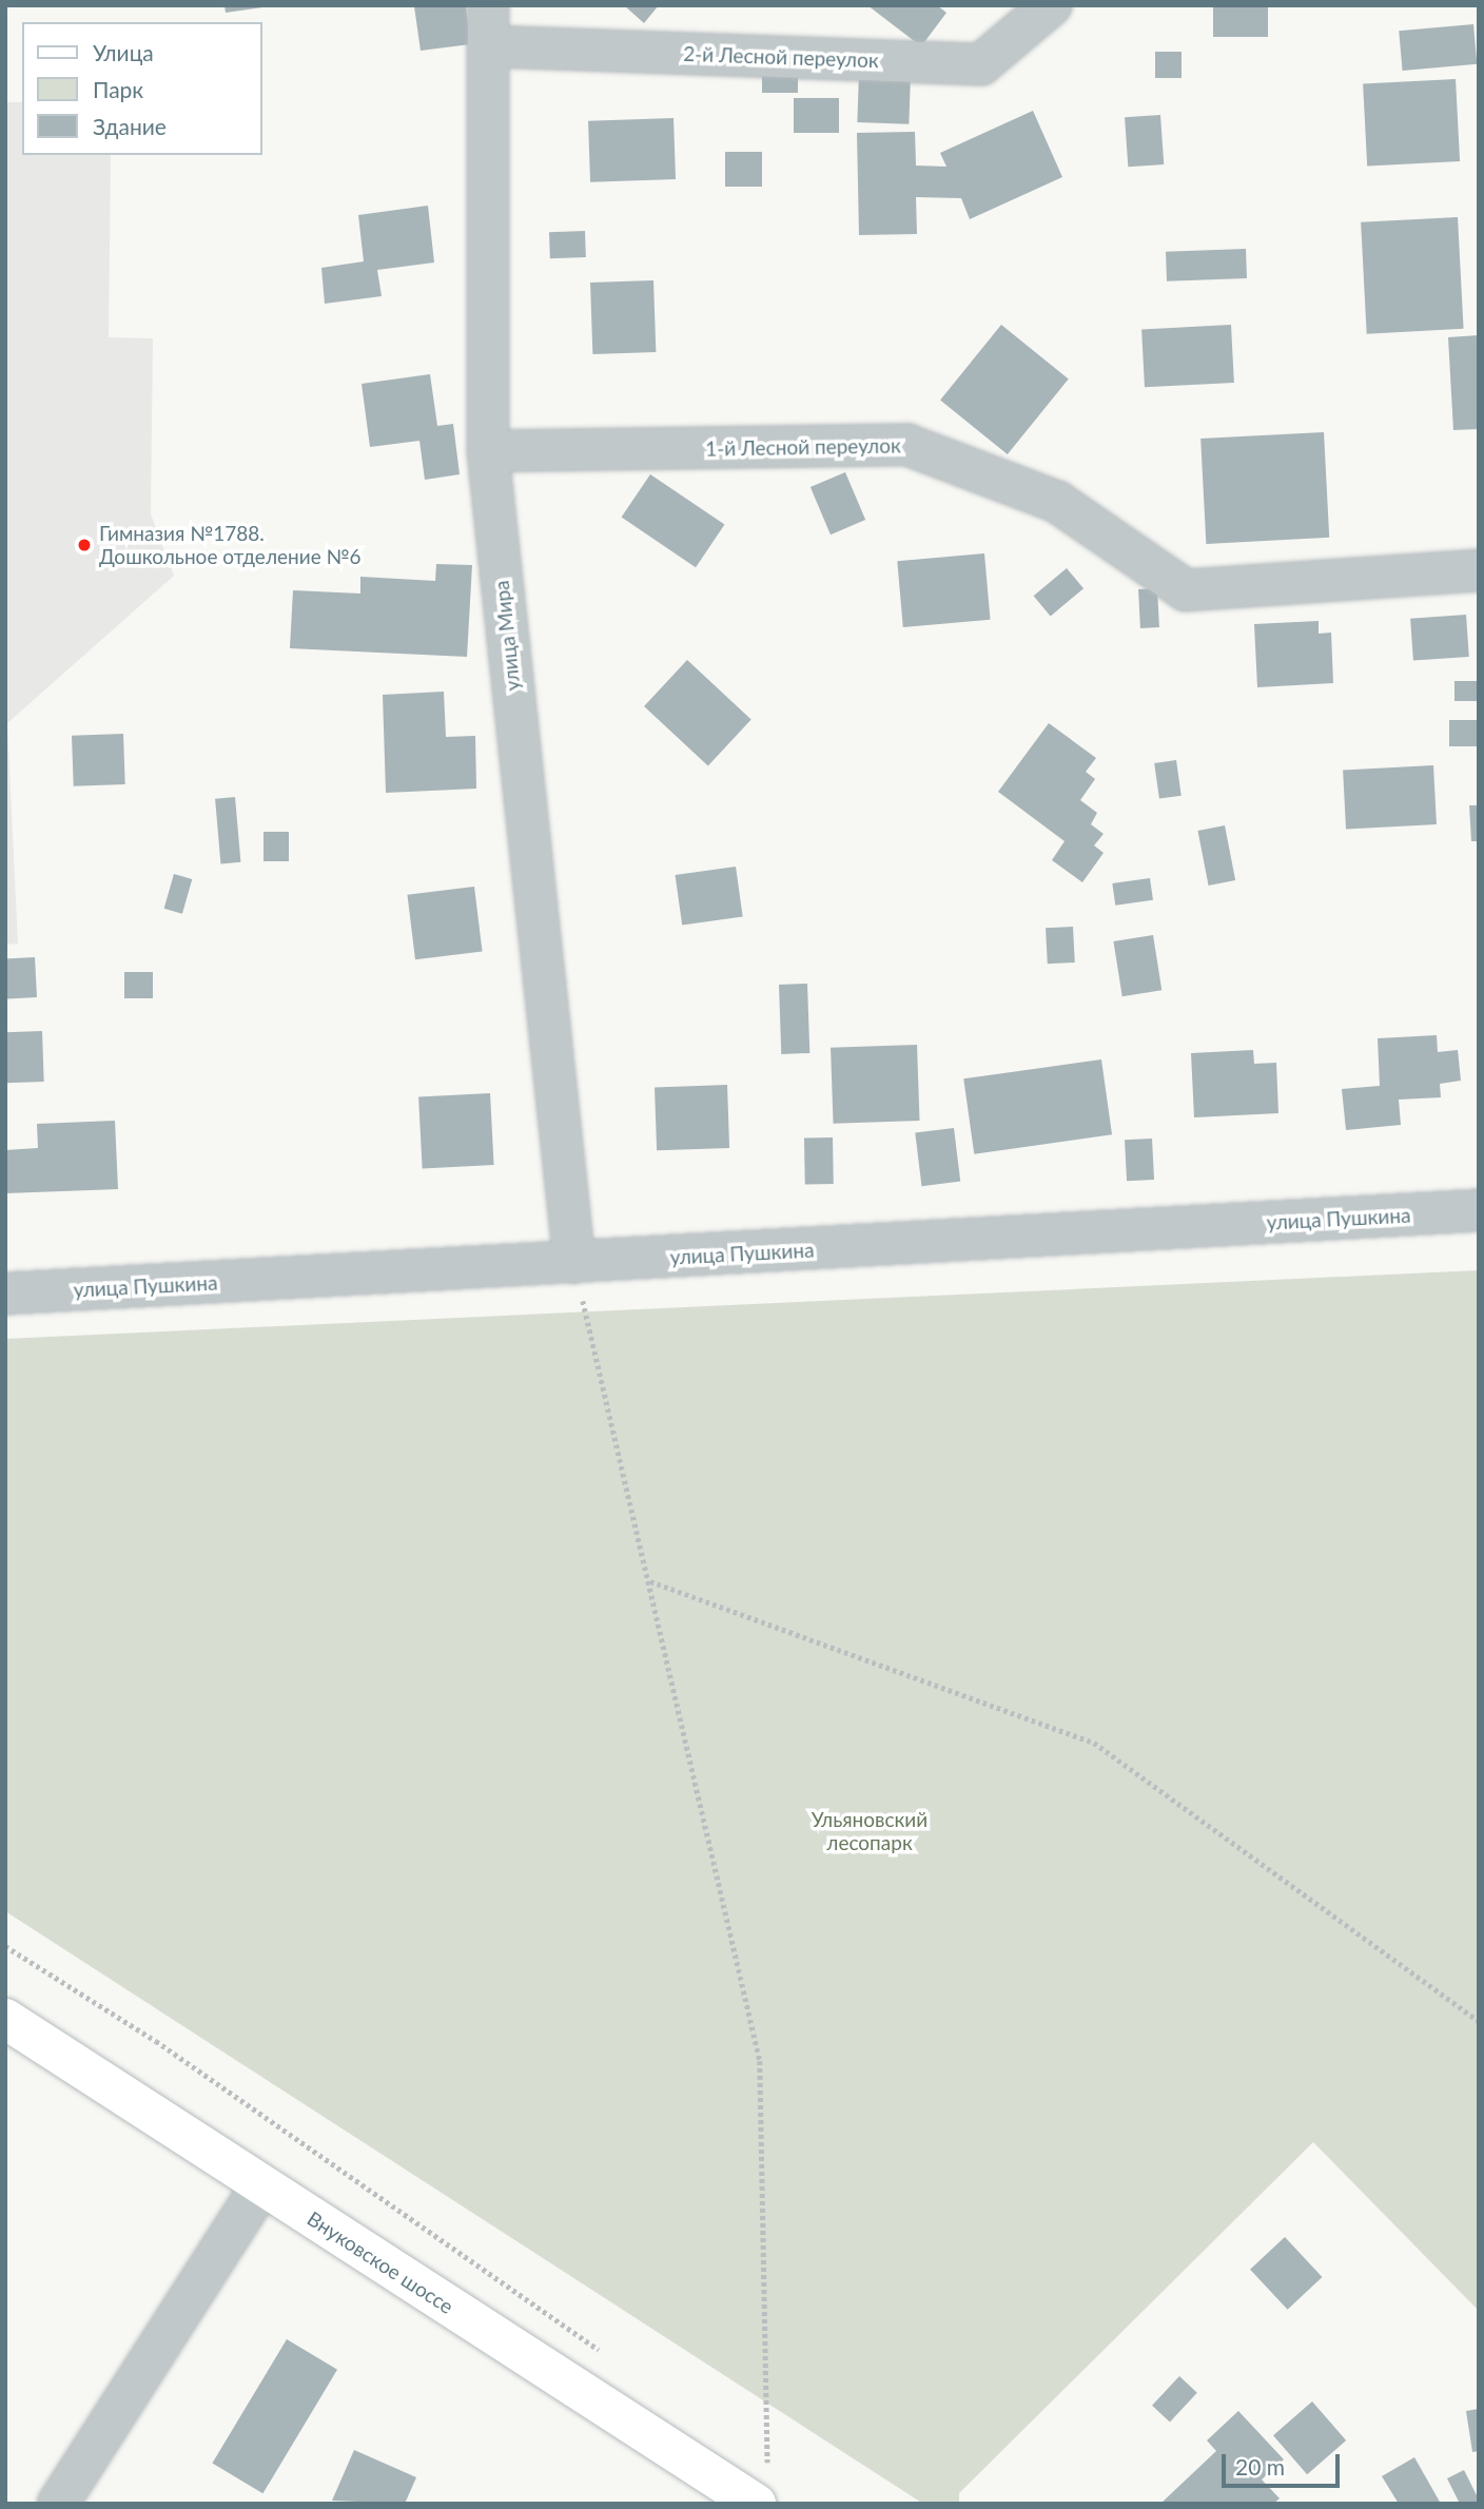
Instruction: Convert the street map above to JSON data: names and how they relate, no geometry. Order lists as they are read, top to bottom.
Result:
{
  "streets": {
    "main road": ["Внуковское шоссе"],
    "street": [
      "2-й Лесной переулок",
      "1-й Лесной переулок",
      "улица Мира",
      "улица Пушкина"
    ]
  },
  "crossings": [
    ["2-й Лесной переулок", "улица Мира"],
    ["1-й Лесной переулок", "улица Мира"],
    ["улица Мира", "улица Пушкина"]
  ],
  "parks": ["Ульяновский лесопарк"],
  "places": ["Гимназия №1788. Дошкольное отделение №6"],
  "legend": ["Улица", "Парк", "Здание"],
  "scale_bar": "20 m"
}
